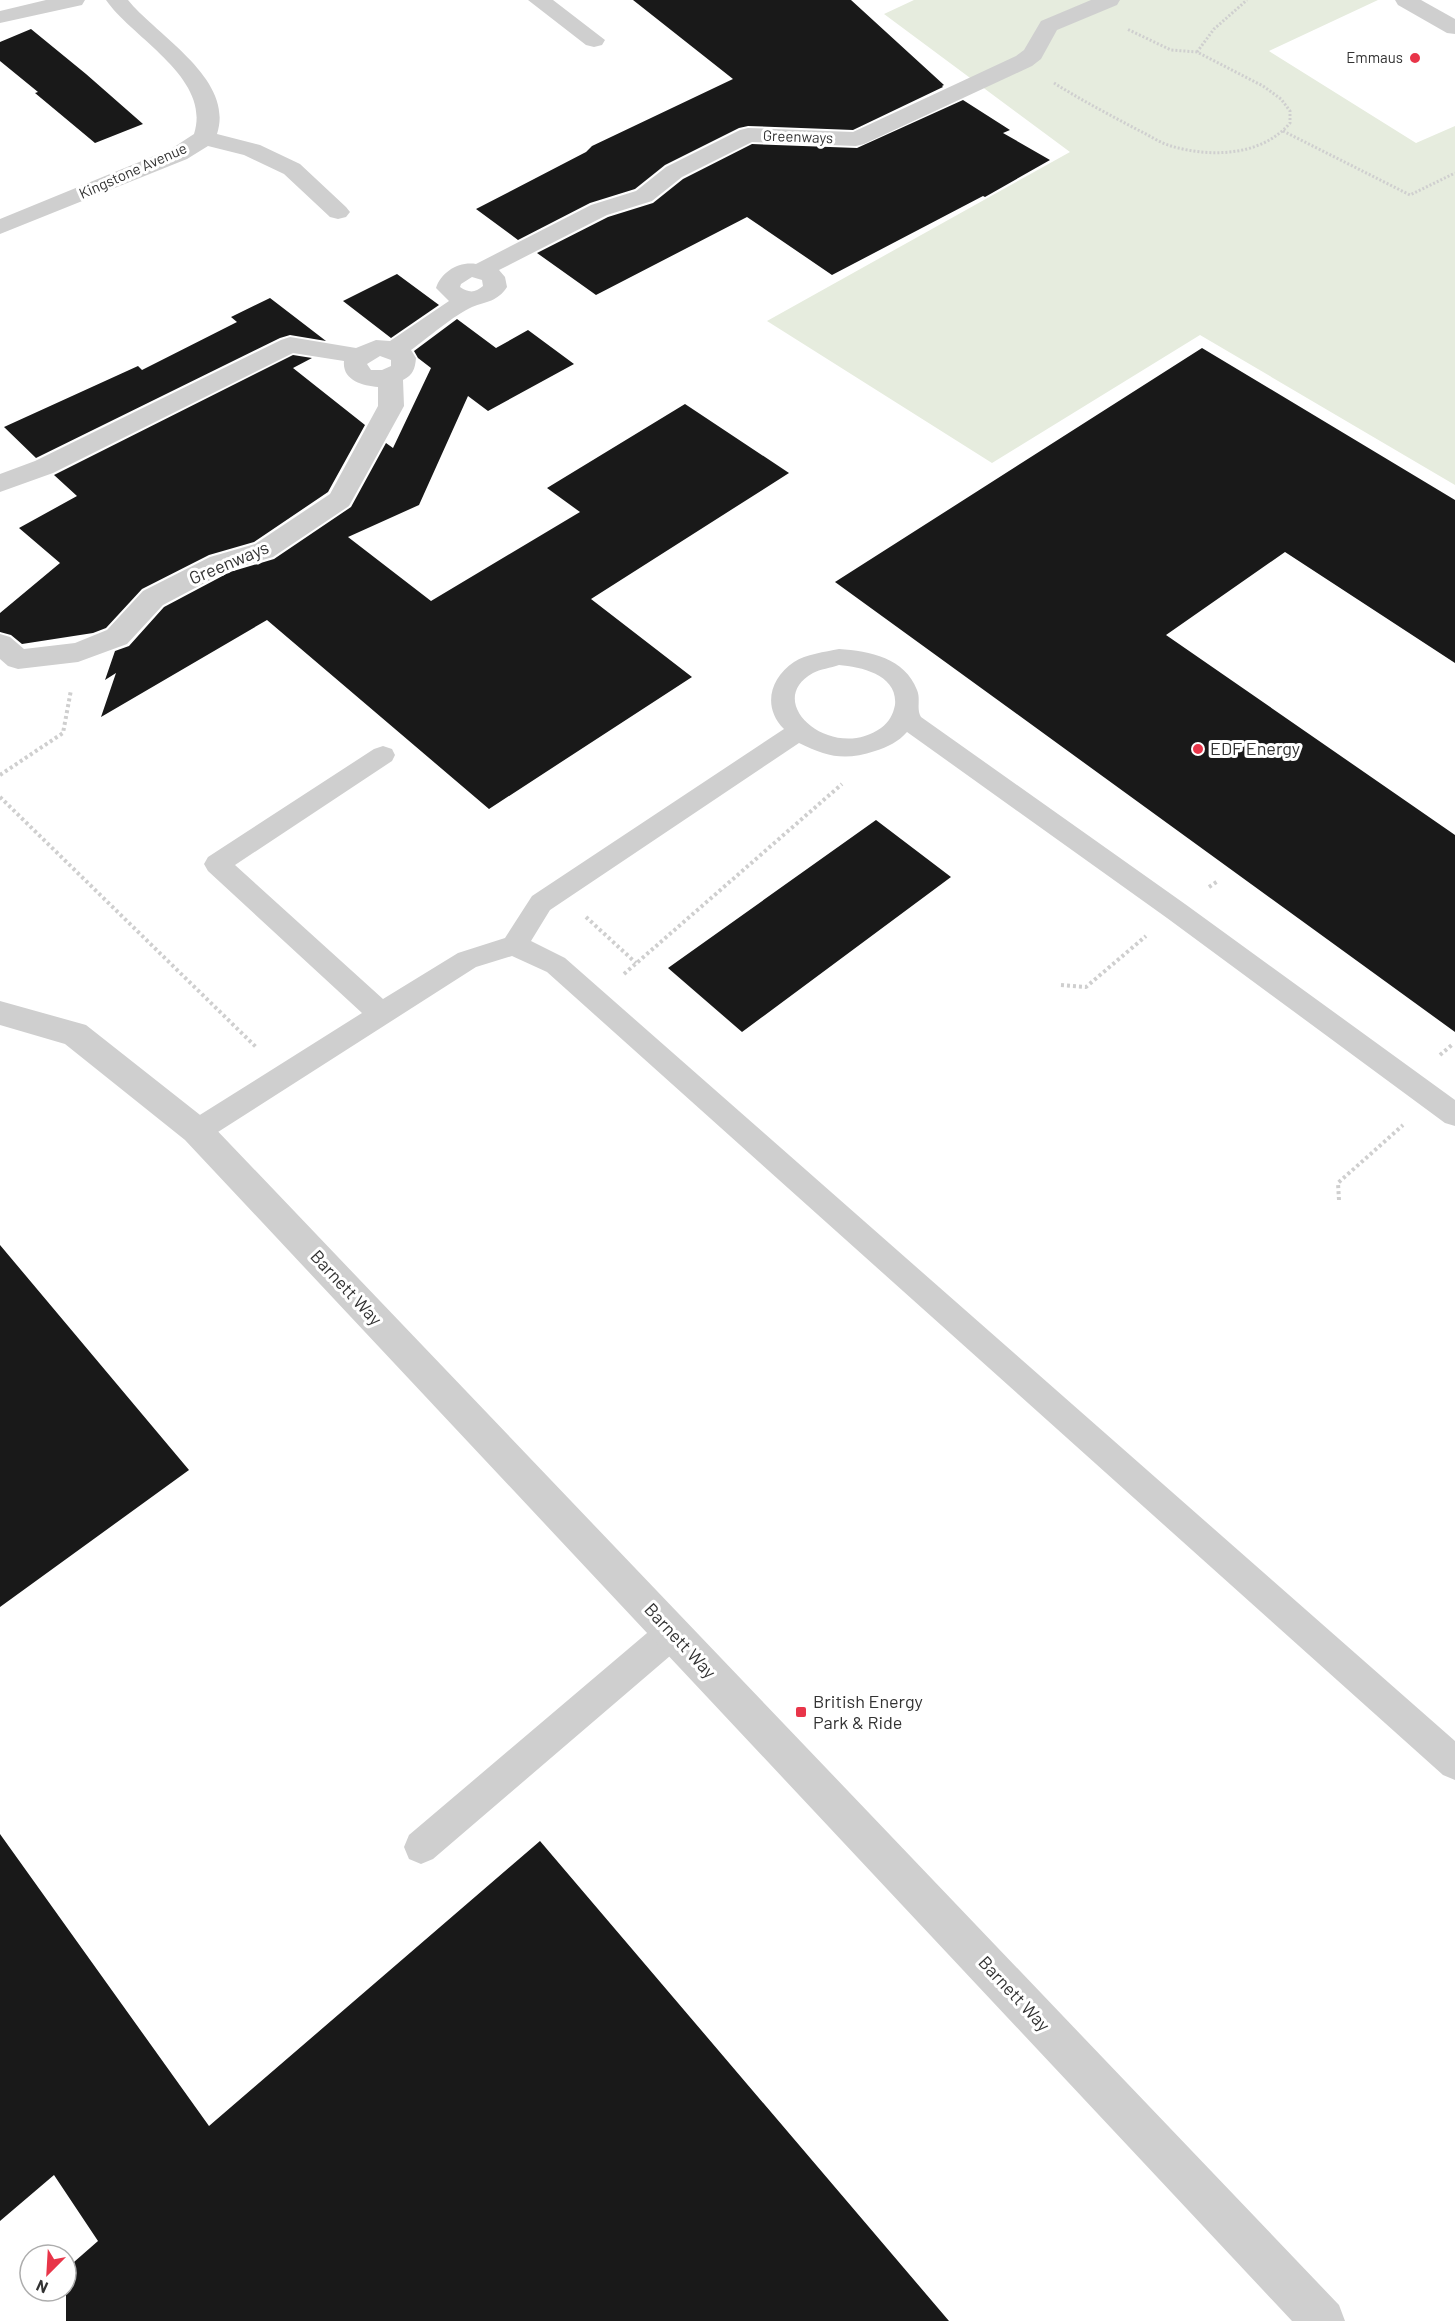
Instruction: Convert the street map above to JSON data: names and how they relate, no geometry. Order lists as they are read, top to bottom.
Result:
{
  "streets": {
    "street": ["Greenways", "Kingstone Avenue", "Barnett Way"]
  },
  "places": {
    "other": ["Emmaus", "EDF Energy"],
    "transit": ["British Energy Park & Ride"]
  },
  "north": "bottom left"
}
